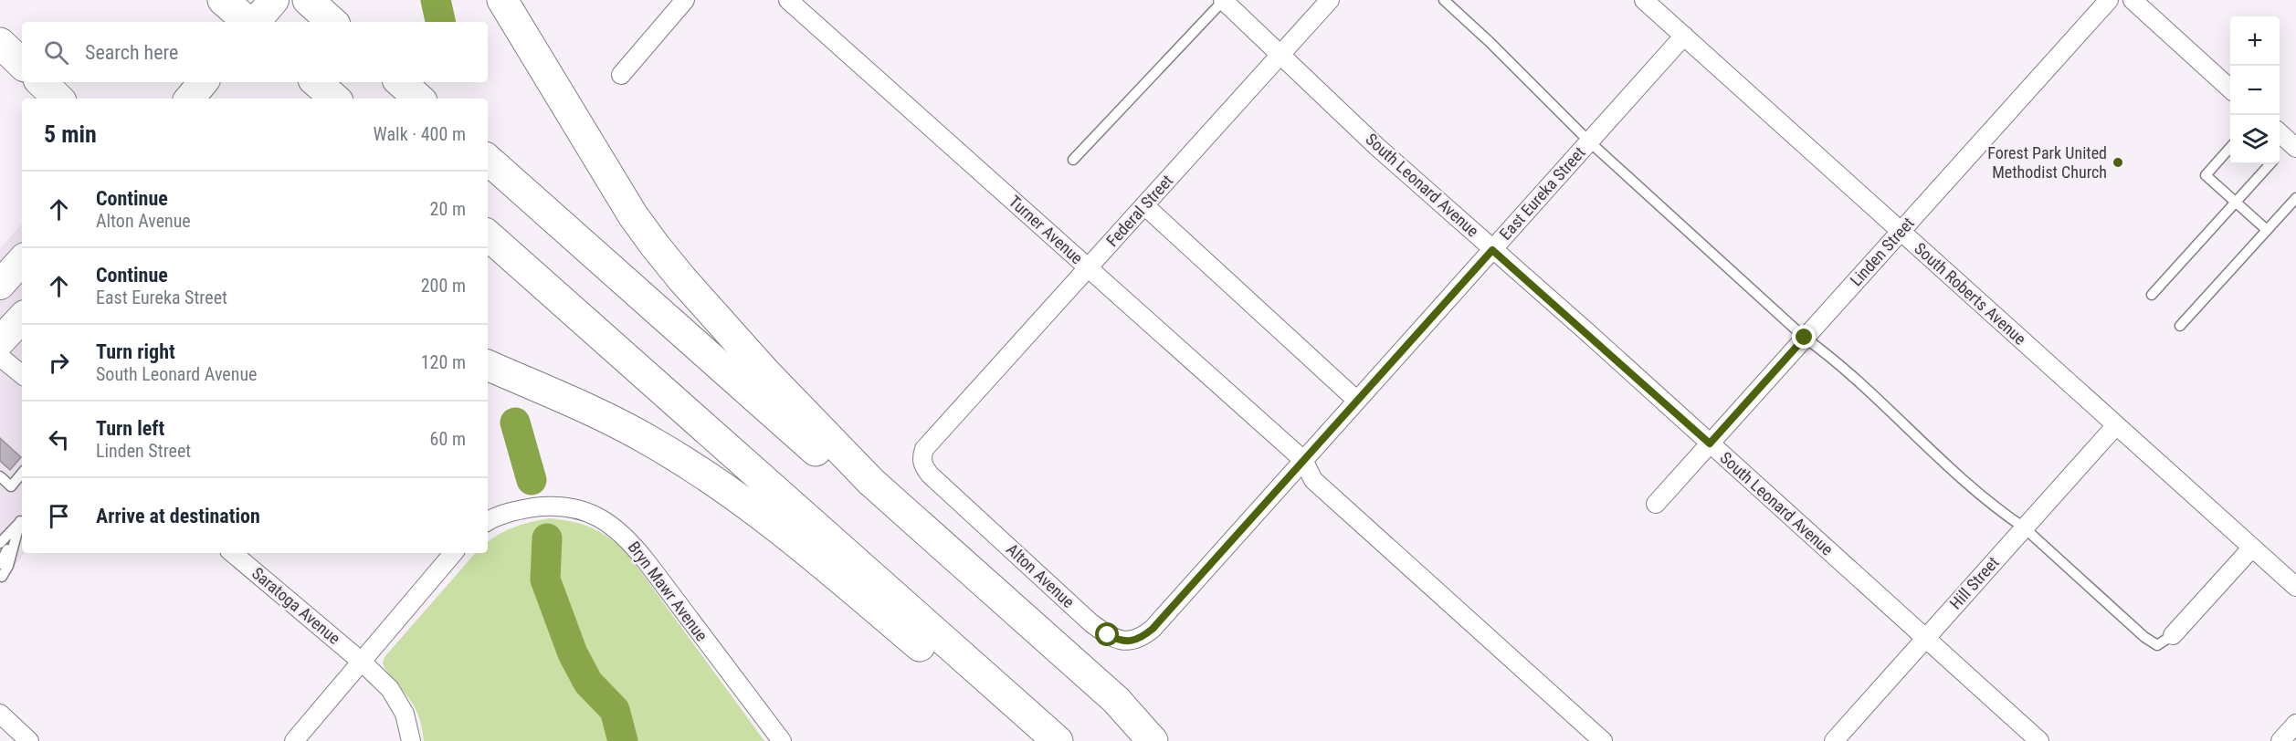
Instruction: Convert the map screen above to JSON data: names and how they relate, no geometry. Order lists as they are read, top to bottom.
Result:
{
  "streets": {
    "street": [
      "South Leonard Avenue",
      "East Eureka Street",
      "Federal Street",
      "Turner Avenue",
      "Linden Street",
      "South Roberts Avenue",
      "Alton Avenue",
      "Hill Street",
      "Bryn Mawr Avenue",
      "Saratoga Avenue"
    ]
  },
  "crossings": [
    ["South Leonard Avenue", "East Eureka Street"],
    ["South Leonard Avenue", "Federal Street"],
    ["South Leonard Avenue", "Linden Street"],
    ["South Leonard Avenue", "Hill Street"],
    ["East Eureka Street", "Turner Avenue"],
    ["East Eureka Street", "South Roberts Avenue"],
    ["East Eureka Street", "Alton Avenue"],
    ["Federal Street", "Turner Avenue"],
    ["Federal Street", "Alton Avenue"],
    ["Linden Street", "South Roberts Avenue"],
    ["South Roberts Avenue", "Hill Street"]
  ],
  "places": ["Forest Park United Methodist Church"],
  "page": {
    "map_buttons": ["+", "−"],
    "search": "Search here",
    "heading": ["5 min", "Walk · 400 m"],
    "list": [
      ["Continue", "Alton Avenue", "20 m"],
      ["Continue", "East Eureka Street", "200 m"],
      ["Turn right", "South Leonard Avenue", "120 m"],
      ["Turn left", "Linden Street", "60 m"],
      "Arrive at destination"
    ]
  }
}
